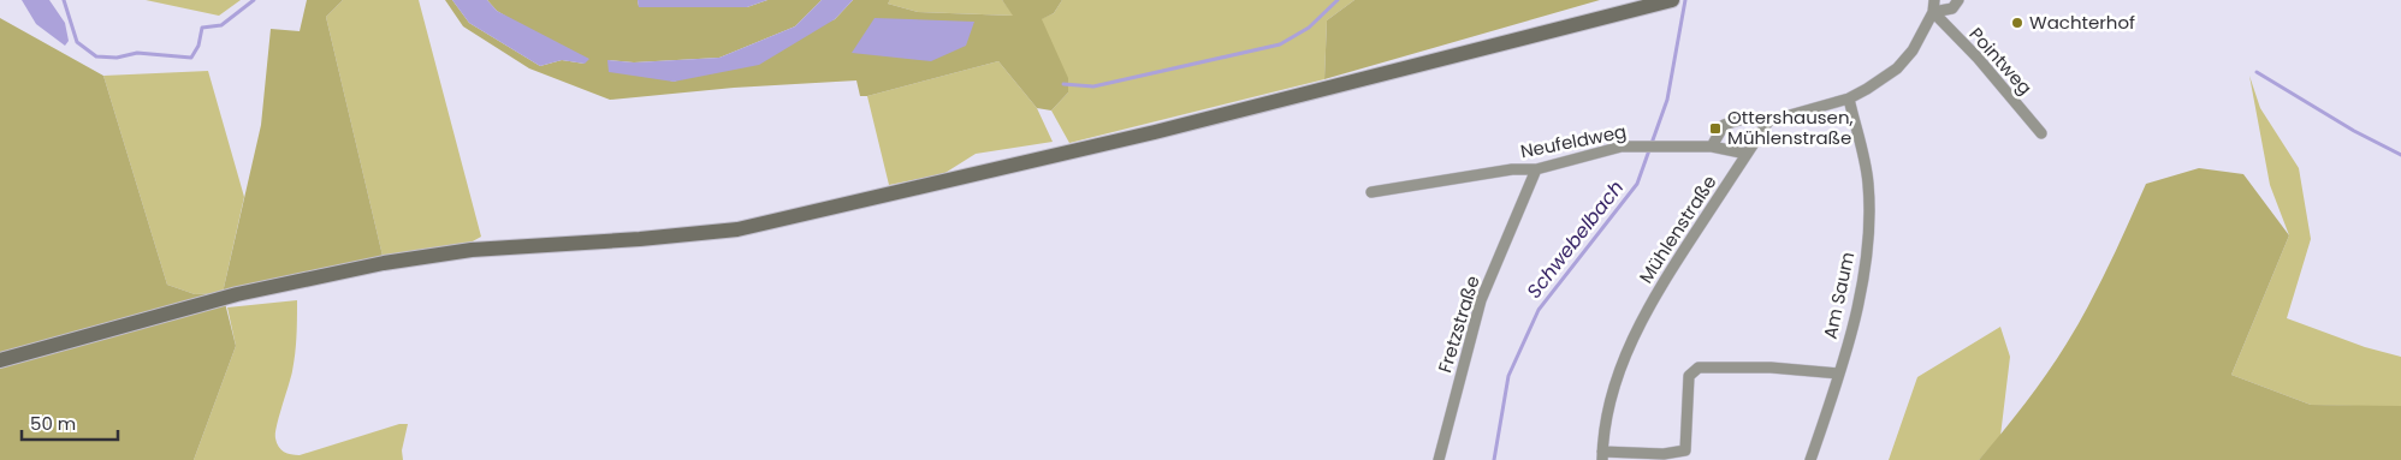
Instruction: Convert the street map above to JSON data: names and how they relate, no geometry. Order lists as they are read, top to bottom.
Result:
{
  "streets": {
    "street": [
      "Pointweg",
      "Neufeldweg",
      "Mühlenstraße",
      "Am Saum",
      "Fretzstraße"
    ]
  },
  "crossings": [
    ["Neufeldweg", "Mühlenstraße"],
    ["Neufeldweg", "Fretzstraße"]
  ],
  "water": ["Schwebelbach"],
  "places": {
    "other": ["Wachterhof"],
    "transit": ["Ottershausen, Mühlenstraße"]
  },
  "scale_bar": "50 m"
}
